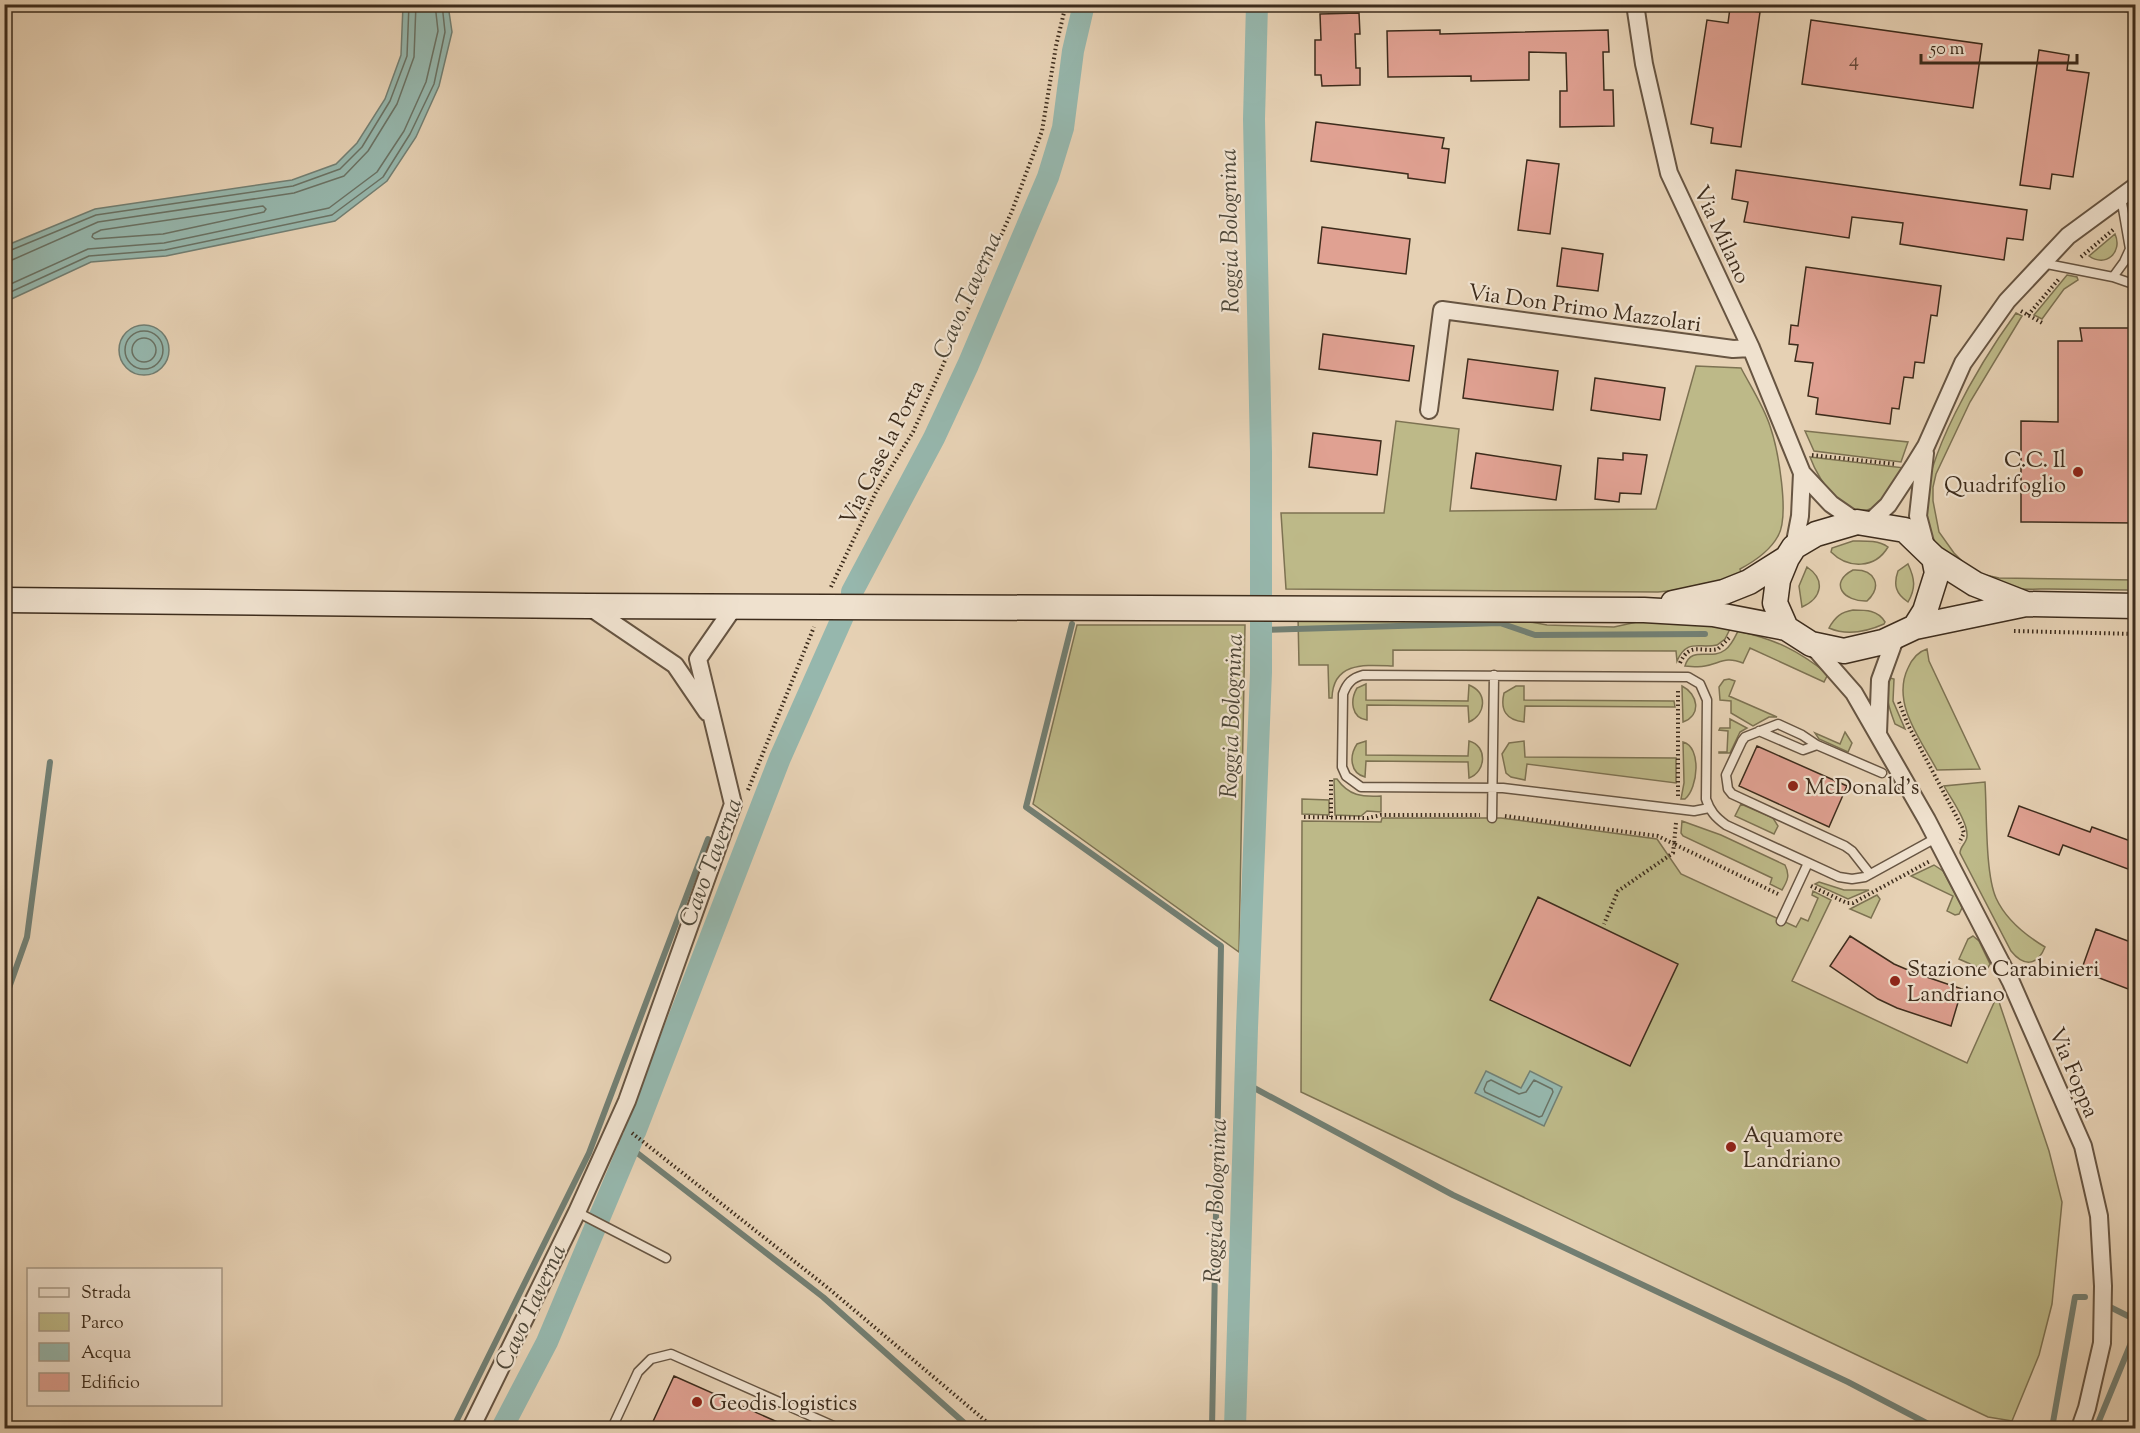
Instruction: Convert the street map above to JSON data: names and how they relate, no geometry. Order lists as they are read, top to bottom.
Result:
{
  "streets": {
    "street": ["Via Milano", "Via Don Primo Mazzolari", "Via Foppa"],
    "path": ["Via Case la Porta"]
  },
  "crossings": [
    ["Via Milano", "Via Don Primo Mazzolari"],
    ["Via Milano", "Via Foppa"]
  ],
  "water": ["Roggia Bolognina", "Cavo Taverna"],
  "places": [
    "C.C. Il Quadrifoglio",
    "McDonald's",
    "Stazione Carabinieri Landriano",
    "Aquamore Landriano",
    "Geodis logistics"
  ],
  "house_numbers": ["4"],
  "legend": [
    "Strada",
    "Parco",
    "Acqua",
    "Edificio"
  ],
  "scale_bar": "50 m"
}
